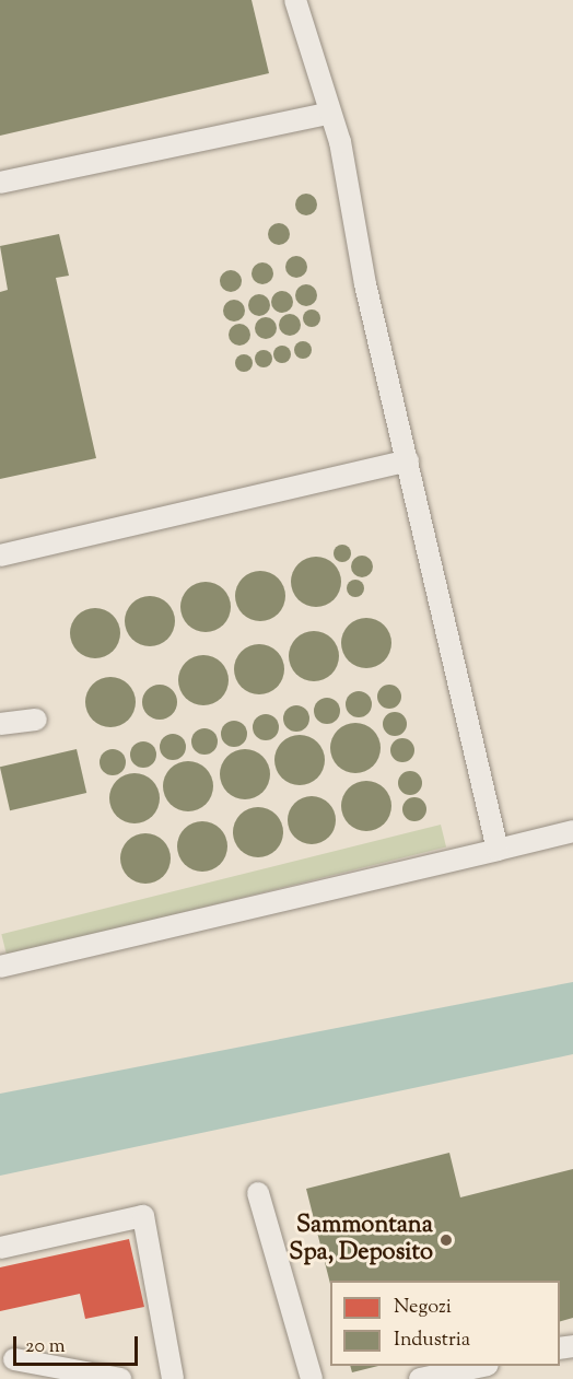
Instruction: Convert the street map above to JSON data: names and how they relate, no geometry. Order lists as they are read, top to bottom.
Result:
{
  "places": ["Sammontana Spa, Deposito"],
  "legend": ["Negozi", "Industria"],
  "scale_bar": "20 m"
}
